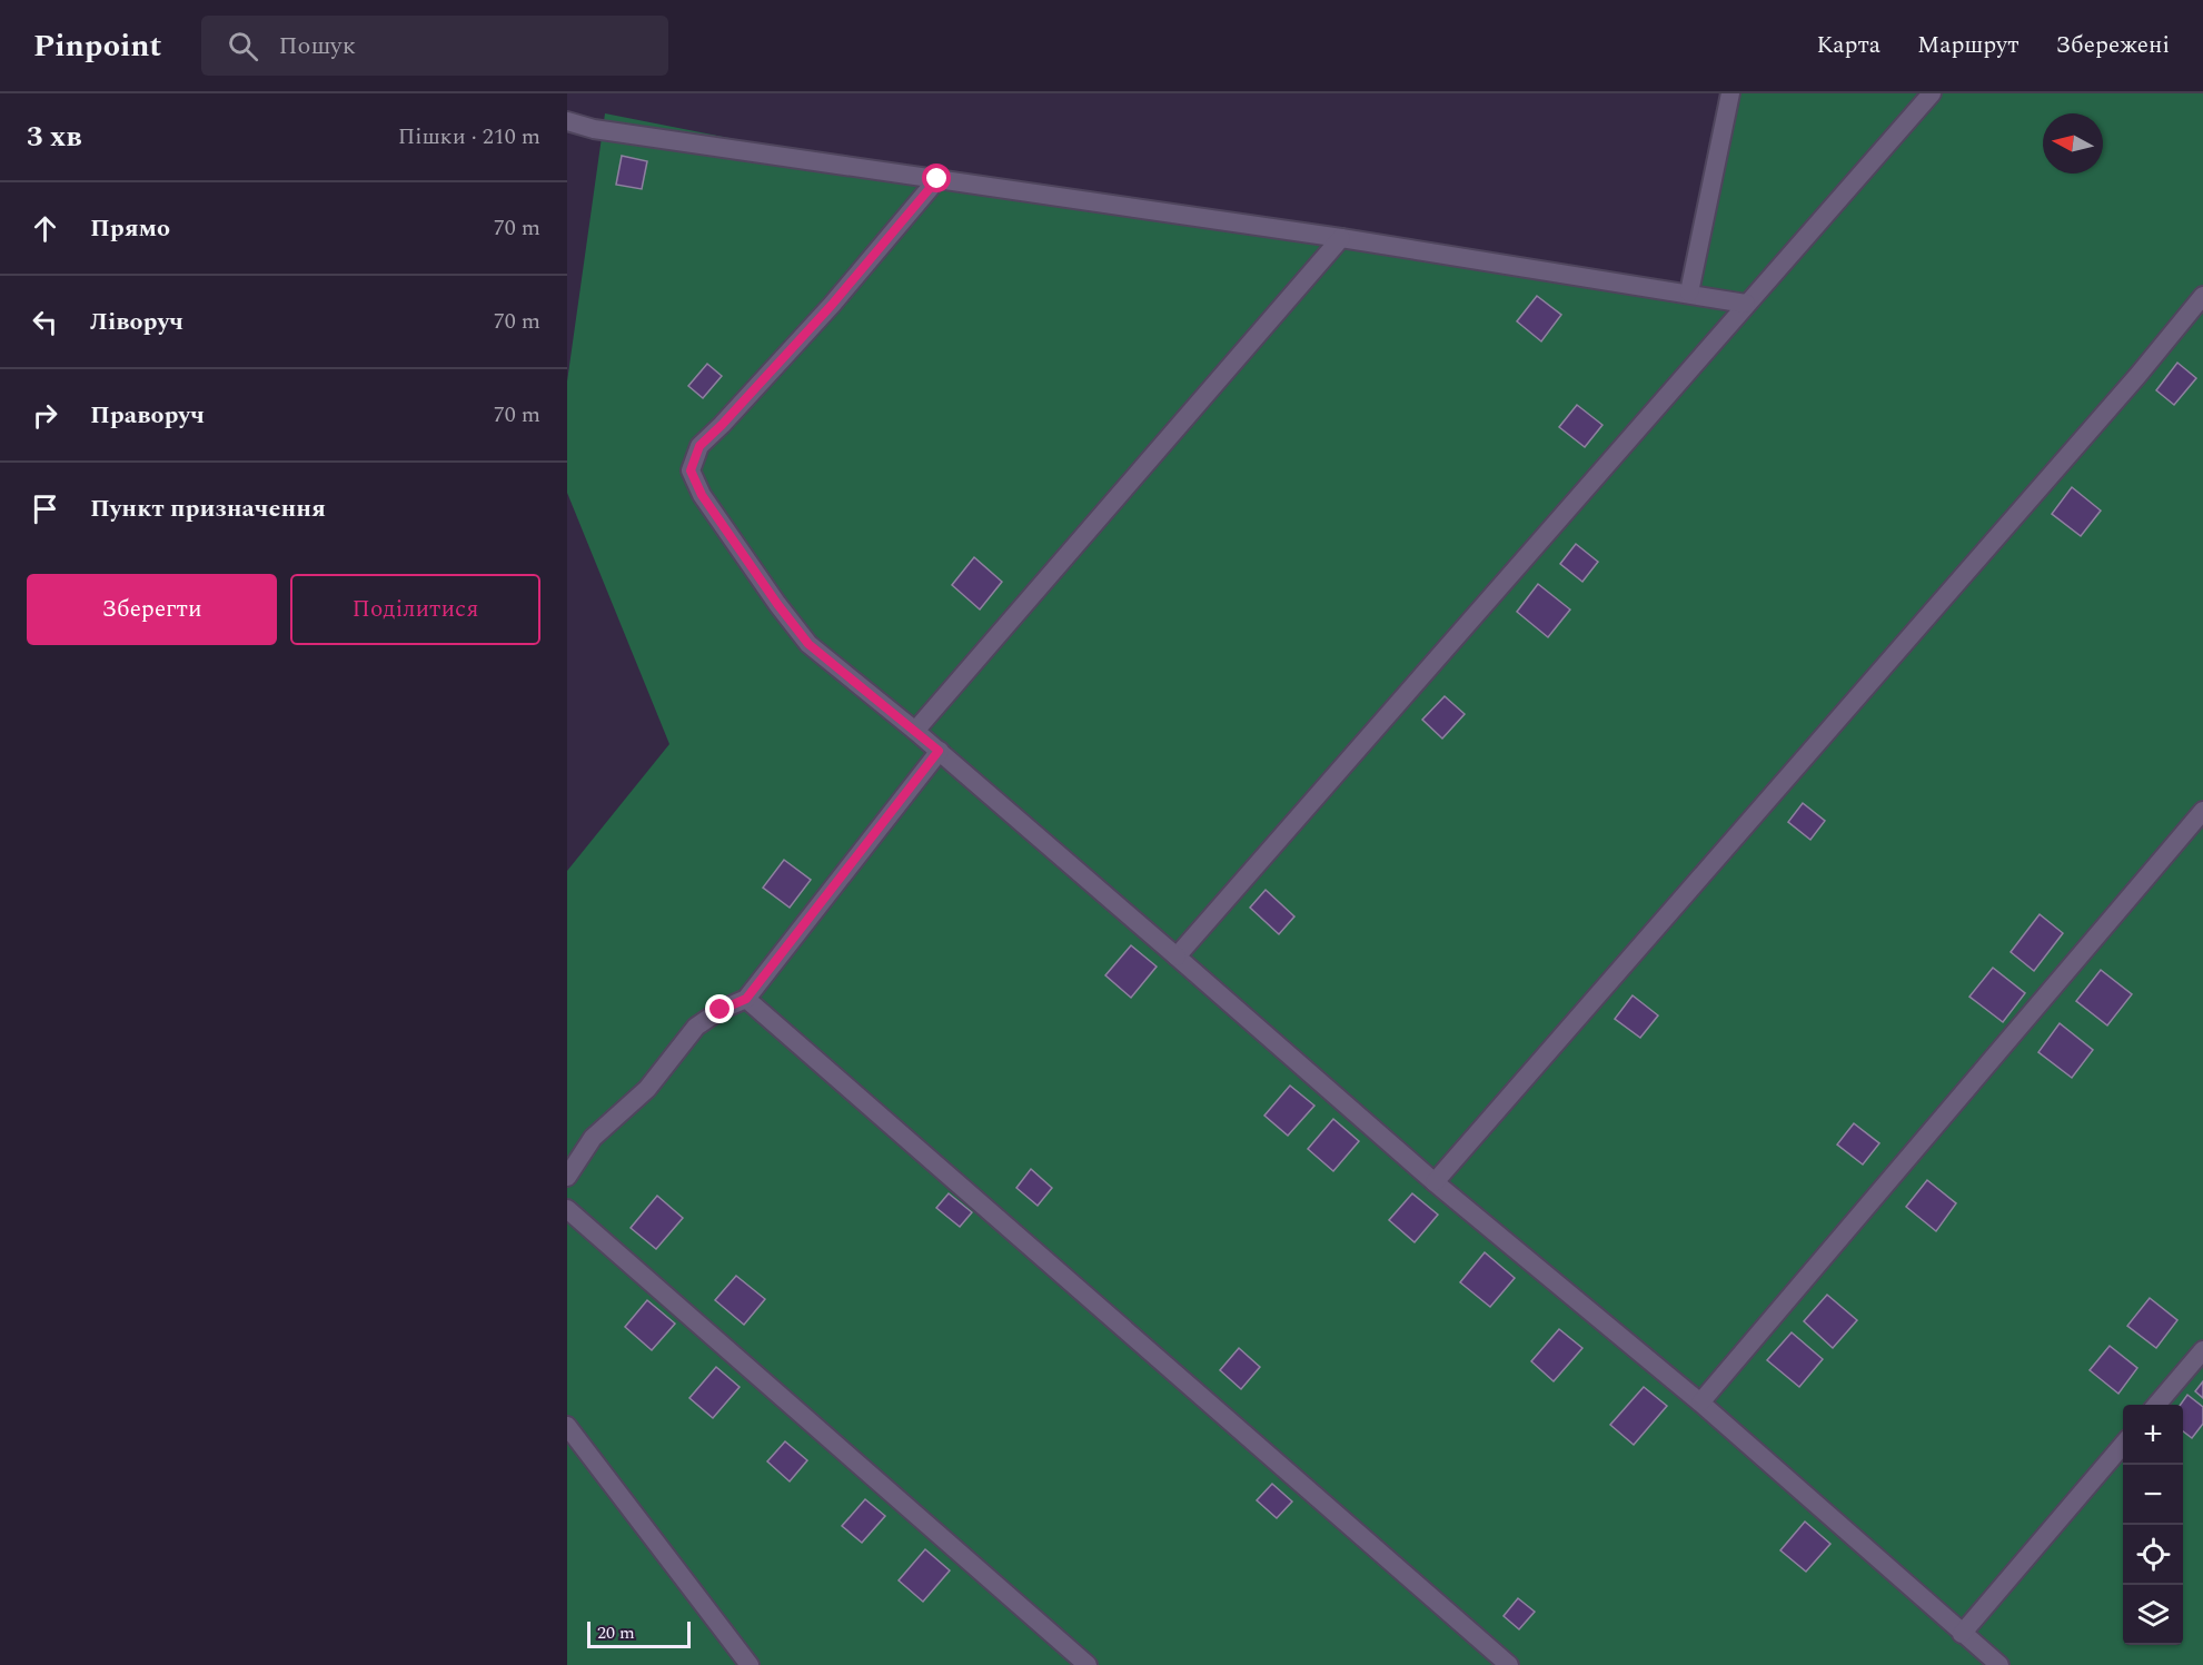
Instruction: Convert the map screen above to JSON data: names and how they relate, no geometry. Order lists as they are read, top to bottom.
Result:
{
  "scale_bar": "20 m",
  "north": "left",
  "page": {
    "header": "Pinpoint",
    "search": "Пошук",
    "nav": ["Карта", "Маршрут", "Збережені"],
    "heading": ["3 хв", "Пішки · 210 m"],
    "list": [
      ["Прямо", "70 m"],
      ["Ліворуч", "70 m"],
      ["Праворуч", "70 m"],
      "Пункт призначення"
    ],
    "buttons": ["Зберегти", "Поділитися"],
    "map_buttons": ["+", "−"],
    "scale": "20 m"
  }
}
